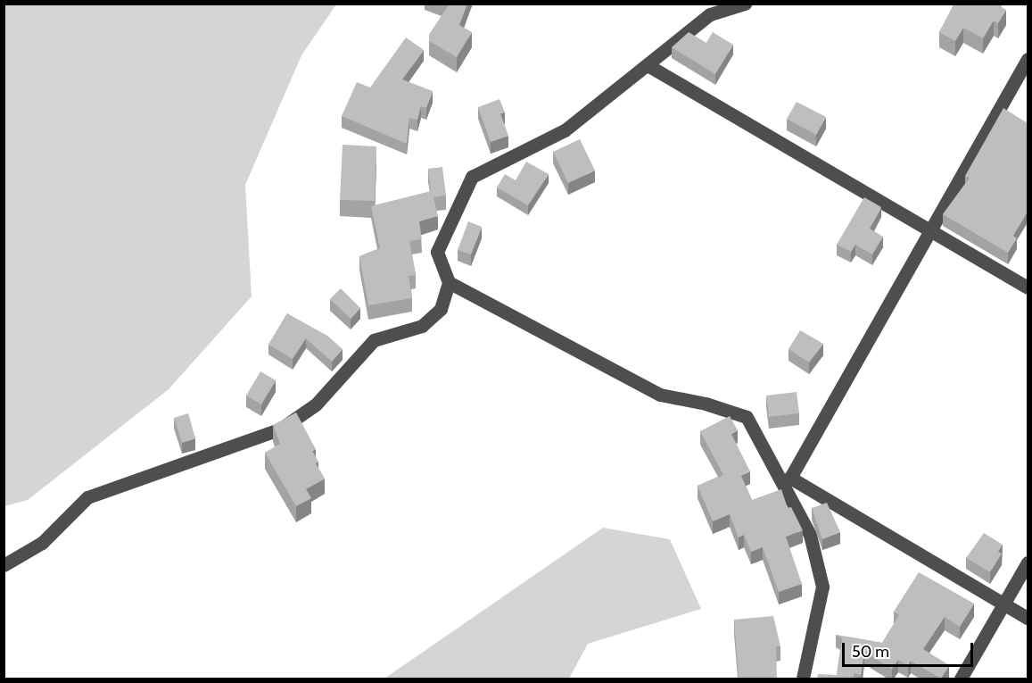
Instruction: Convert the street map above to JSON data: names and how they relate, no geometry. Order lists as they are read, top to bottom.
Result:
{
  "scale_bar": "50 m"
}
